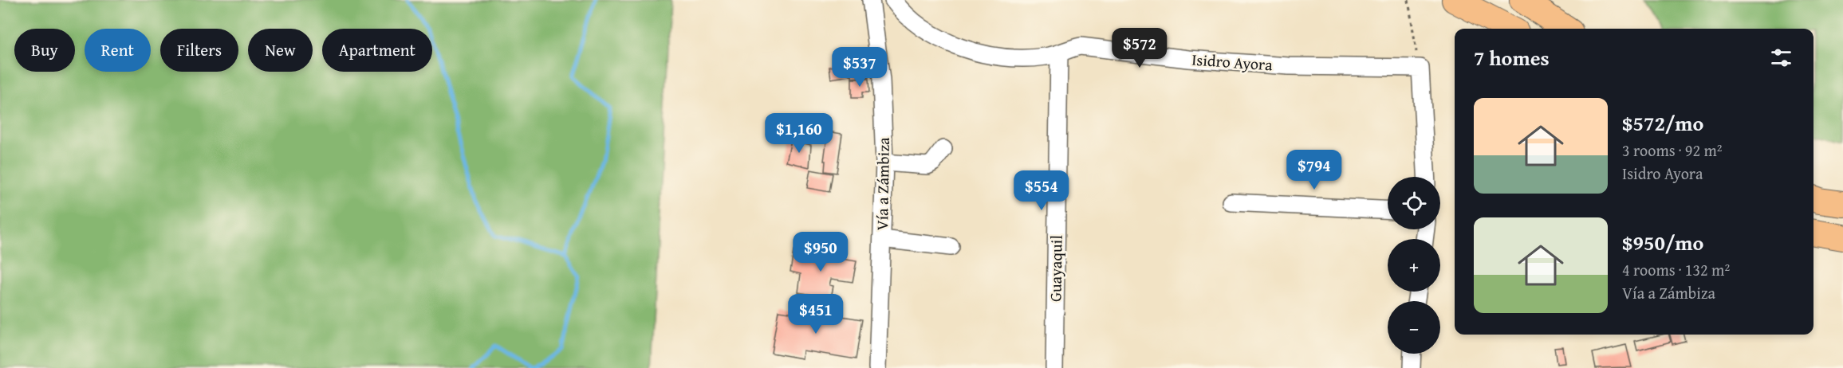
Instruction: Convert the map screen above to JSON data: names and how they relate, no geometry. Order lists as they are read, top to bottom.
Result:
{
  "streets": {
    "street": ["Isidro Ayora", "Vía a Zámbiza", "Guayaquil"]
  },
  "crossings": [
    ["Isidro Ayora", "Guayaquil"]
  ],
  "page": {
    "price": [
      "$572",
      "$537",
      "$1,160",
      "$794",
      "$554",
      "$950",
      "$451"
    ],
    "chip": [
      "Buy",
      "Rent",
      "Filters",
      "New",
      "Apartment"
    ],
    "heading": "7 homes",
    "list": [
      {
        "name": "$572/mo",
        "note": "3 rooms · 92 m² · Isidro Ayora"
      },
      {
        "name": "$950/mo",
        "note": "4 rooms · 132 m² · Vía a Zámbiza"
      }
    ],
    "map_buttons": ["+", "−"]
  }
}
